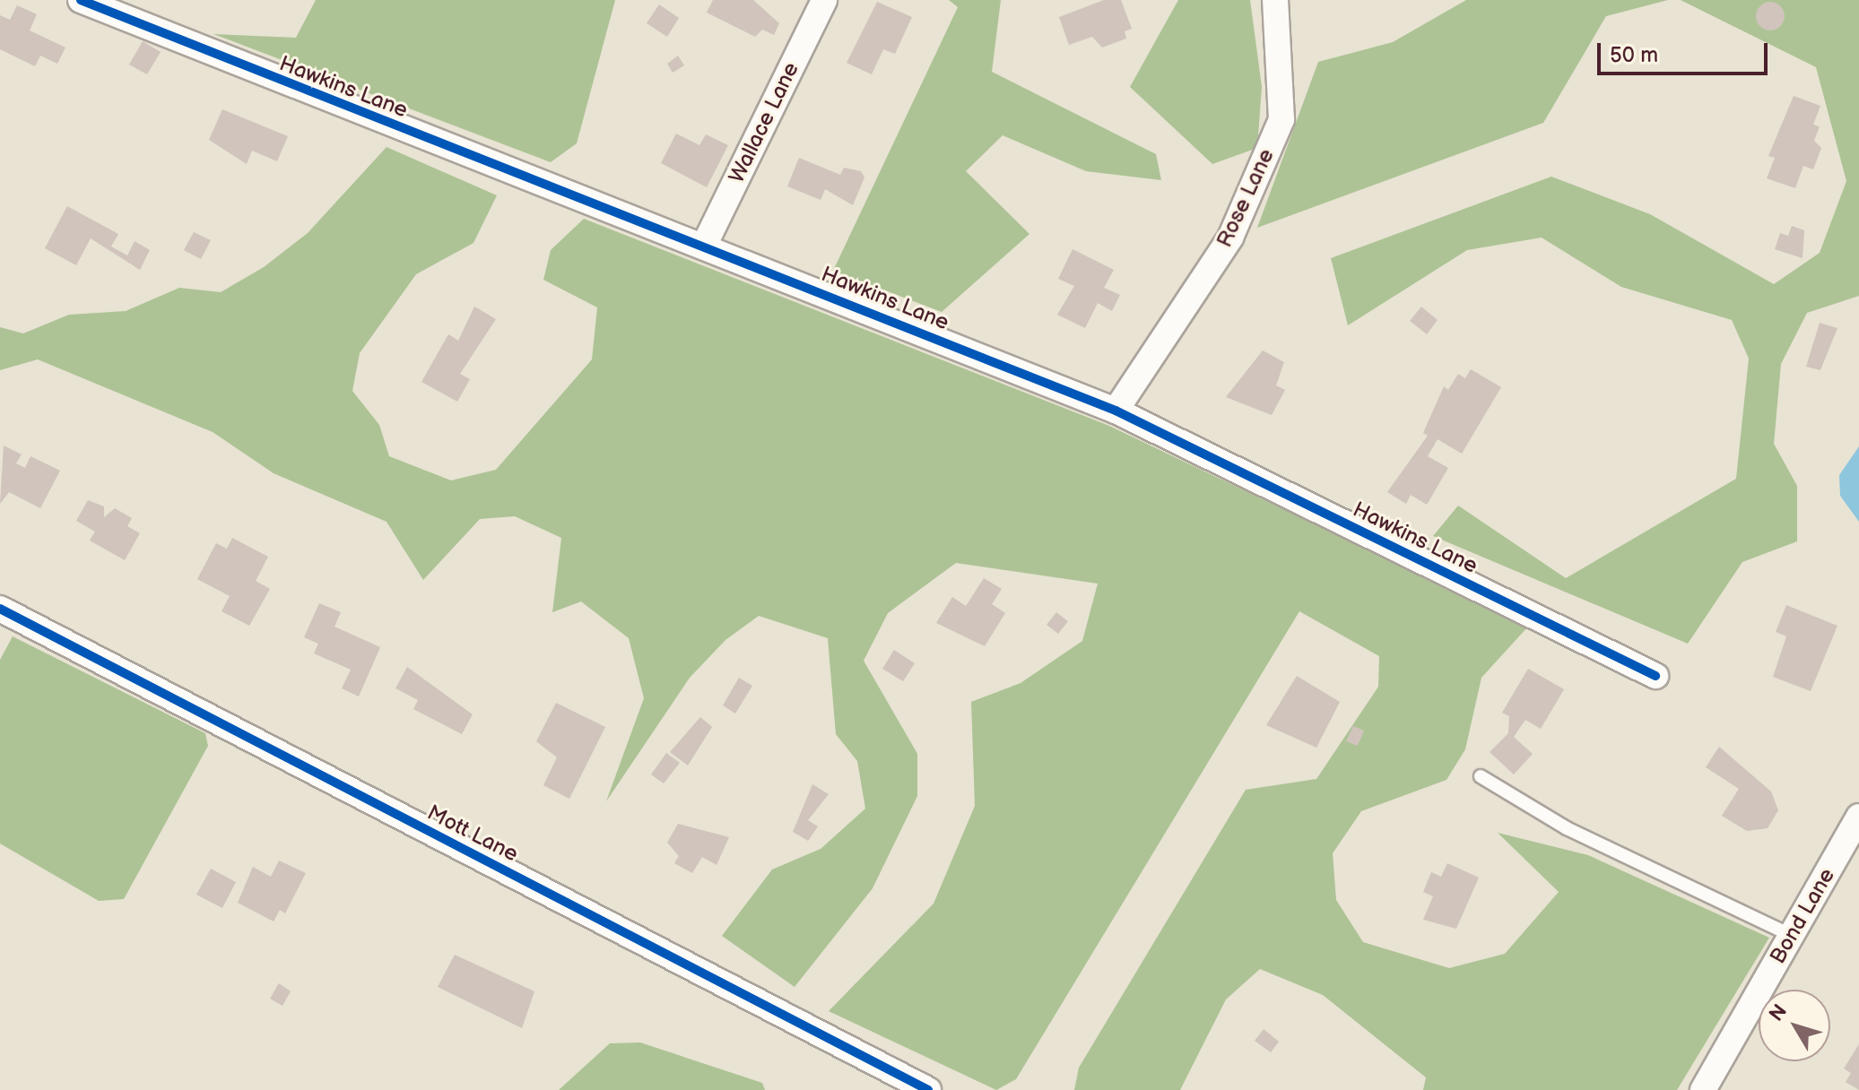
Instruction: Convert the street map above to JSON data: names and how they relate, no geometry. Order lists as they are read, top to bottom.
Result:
{
  "streets": {
    "street": [
      "Hawkins Lane",
      "Wallace Lane",
      "Rose Lane",
      "Mott Lane",
      "Bond Lane"
    ]
  },
  "crossings": [
    ["Hawkins Lane", "Wallace Lane"],
    ["Hawkins Lane", "Rose Lane"]
  ],
  "scale_bar": "50 m",
  "north": "top left"
}
